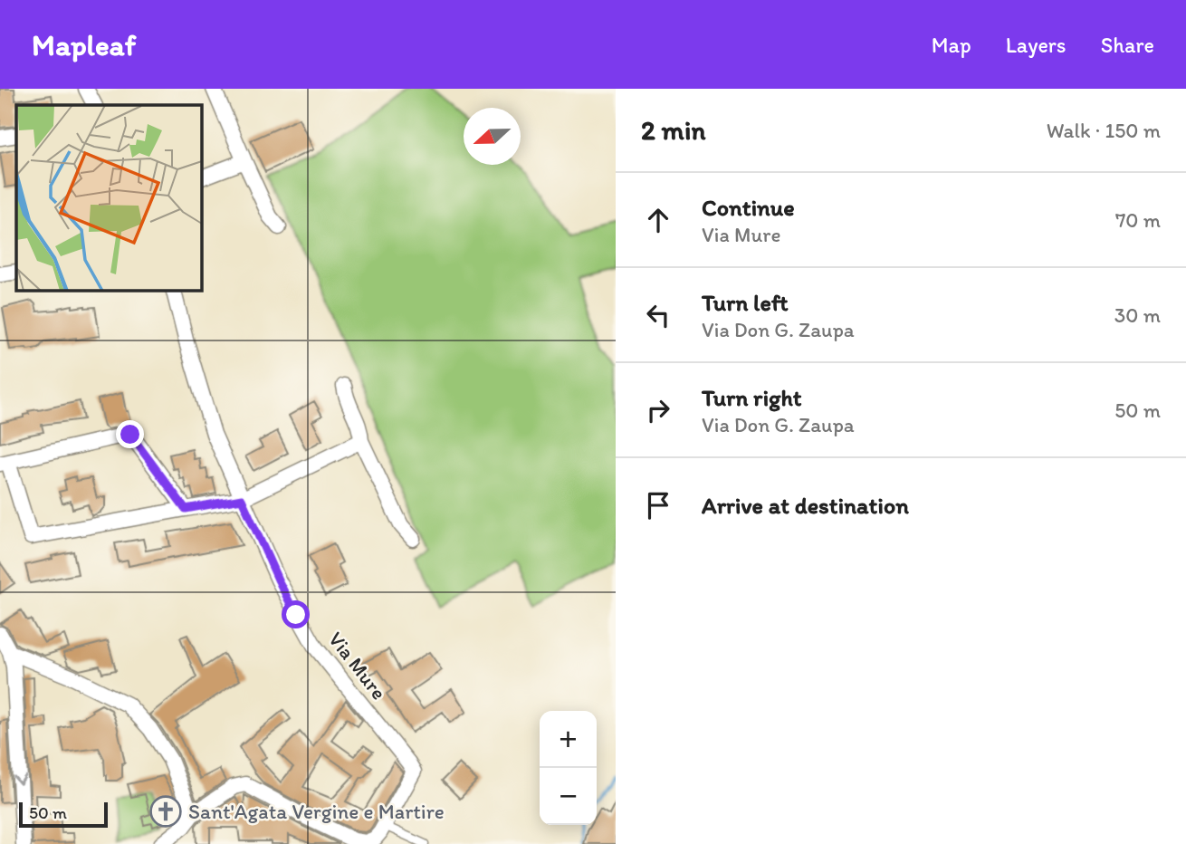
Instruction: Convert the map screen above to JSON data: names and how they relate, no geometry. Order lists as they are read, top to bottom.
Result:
{
  "streets": {
    "street": ["Via Mure"]
  },
  "places": {
    "church": ["Sant'Agata Vergine e Martire"]
  },
  "scale_bar": "50 m",
  "north": "left",
  "page": {
    "header": "Mapleaf",
    "nav": ["Map", "Layers", "Share"],
    "heading": ["2 min", "Walk · 150 m"],
    "list": [
      ["Continue", "Via Mure", "70 m"],
      ["Turn left", "Via Don G. Zaupa", "30 m"],
      ["Turn right", "Via Don G. Zaupa", "50 m"],
      "Arrive at destination"
    ],
    "map_buttons": ["+", "−"],
    "scale": "50 m"
  }
}
